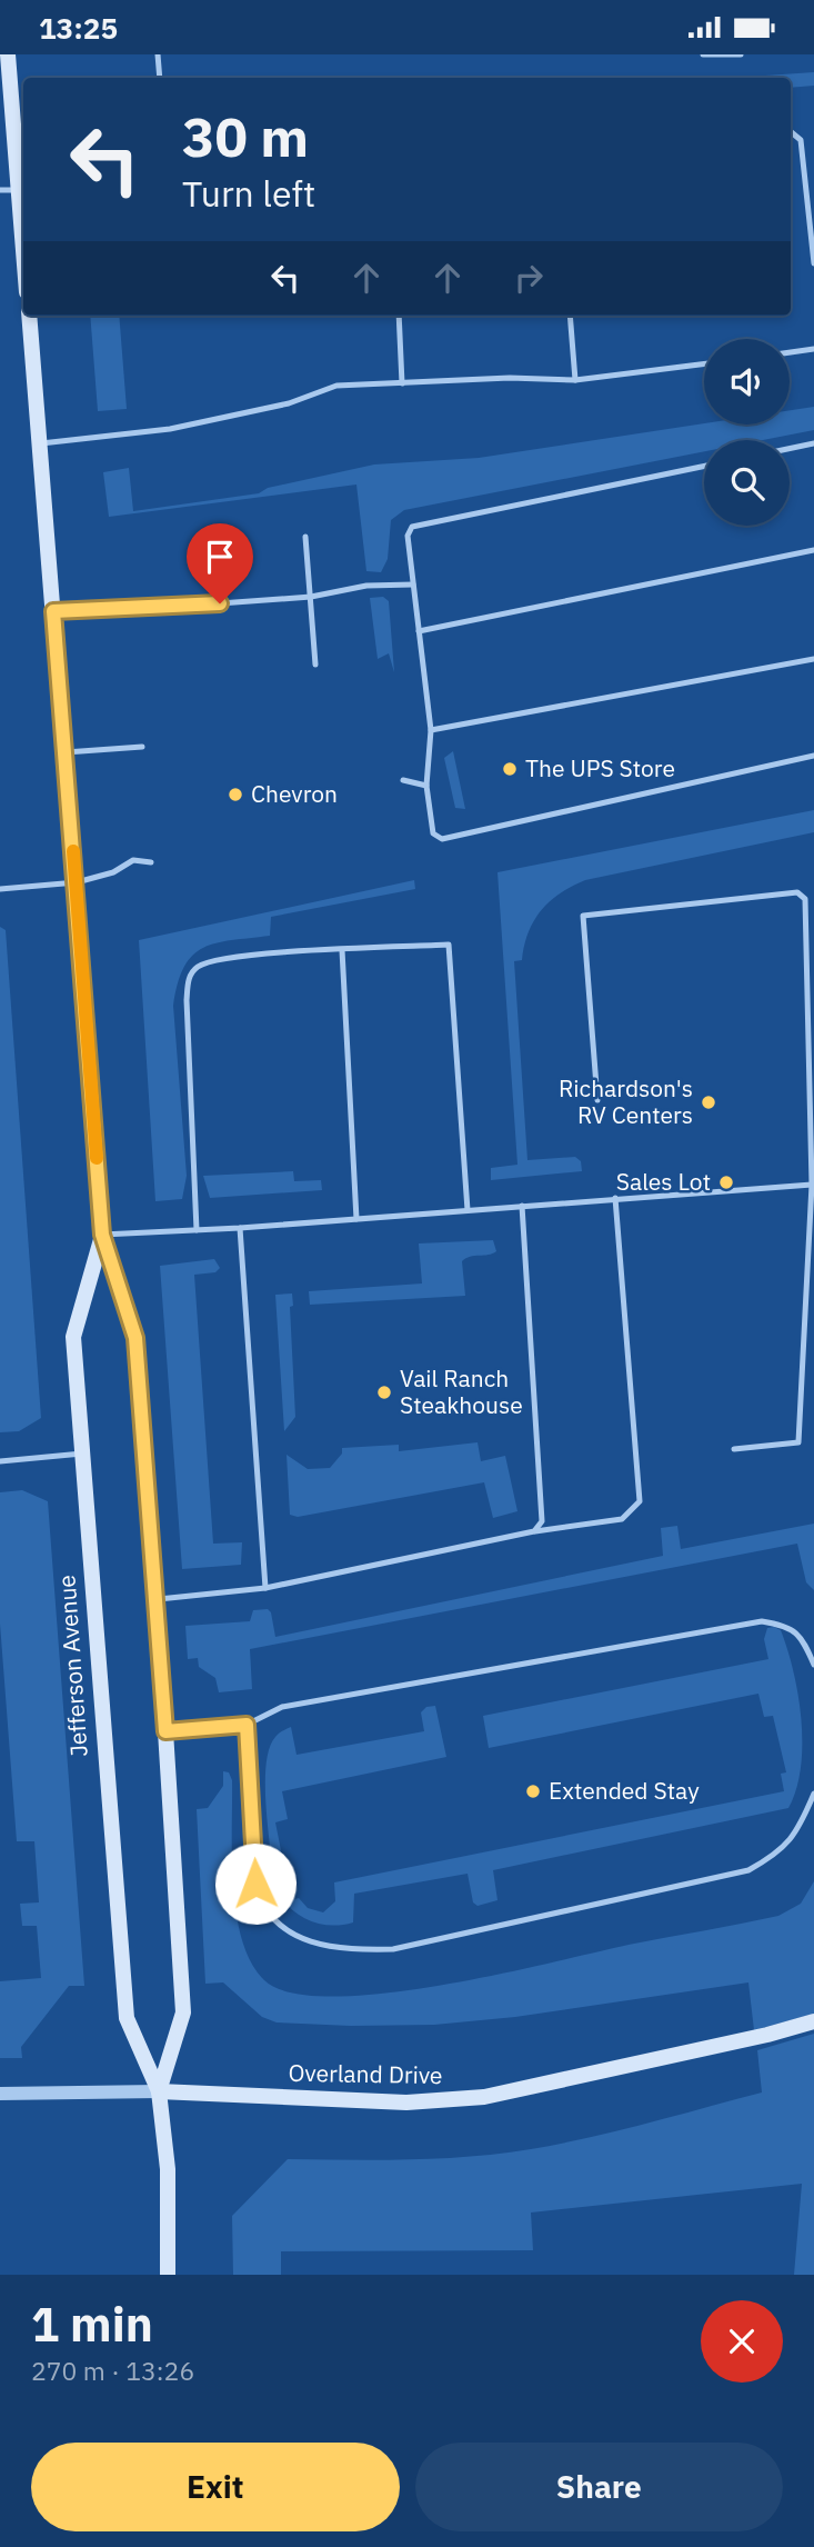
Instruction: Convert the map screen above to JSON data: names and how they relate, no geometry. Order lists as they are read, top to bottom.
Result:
{
  "streets": {
    "main road": ["Jefferson Avenue", "Overland Drive"]
  },
  "crossings": [
    ["Jefferson Avenue", "Overland Drive"]
  ],
  "places": [
    "The UPS Store",
    "Chevron",
    "Richardson's RV Centers",
    "Sales Lot",
    "Vail Ranch Steakhouse",
    "Extended Stay"
  ],
  "page": {
    "status": "13:25",
    "turn": ["30 m", "Turn left"],
    "heading": ["1 min", "270 m · 13:26"],
    "buttons": ["Exit", "Share"]
  }
}
